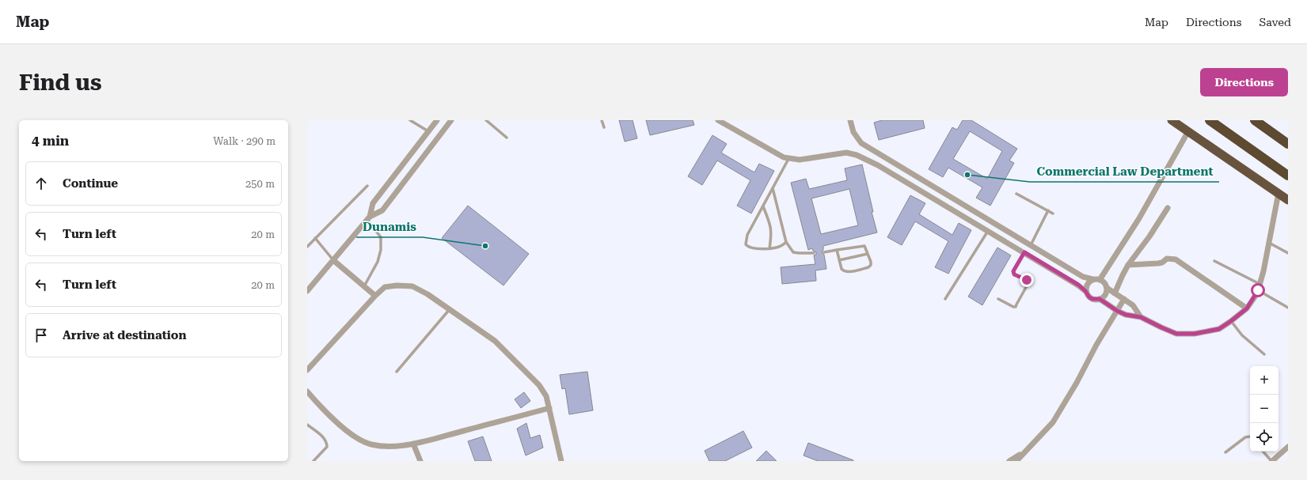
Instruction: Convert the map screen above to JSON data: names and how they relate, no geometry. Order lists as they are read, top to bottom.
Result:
{
  "places": ["Commercial Law Department", "Dunamis"],
  "page": {
    "header": "Map",
    "nav": ["Map", "Directions", "Saved"],
    "buttons": "Directions",
    "title": "Find us",
    "heading": ["4 min", "Walk · 290 m"],
    "list": [
      ["Continue", "250 m"],
      ["Turn left", "20 m"],
      ["Turn left", "20 m"],
      "Arrive at destination"
    ],
    "map_buttons": ["+", "−"]
  }
}
